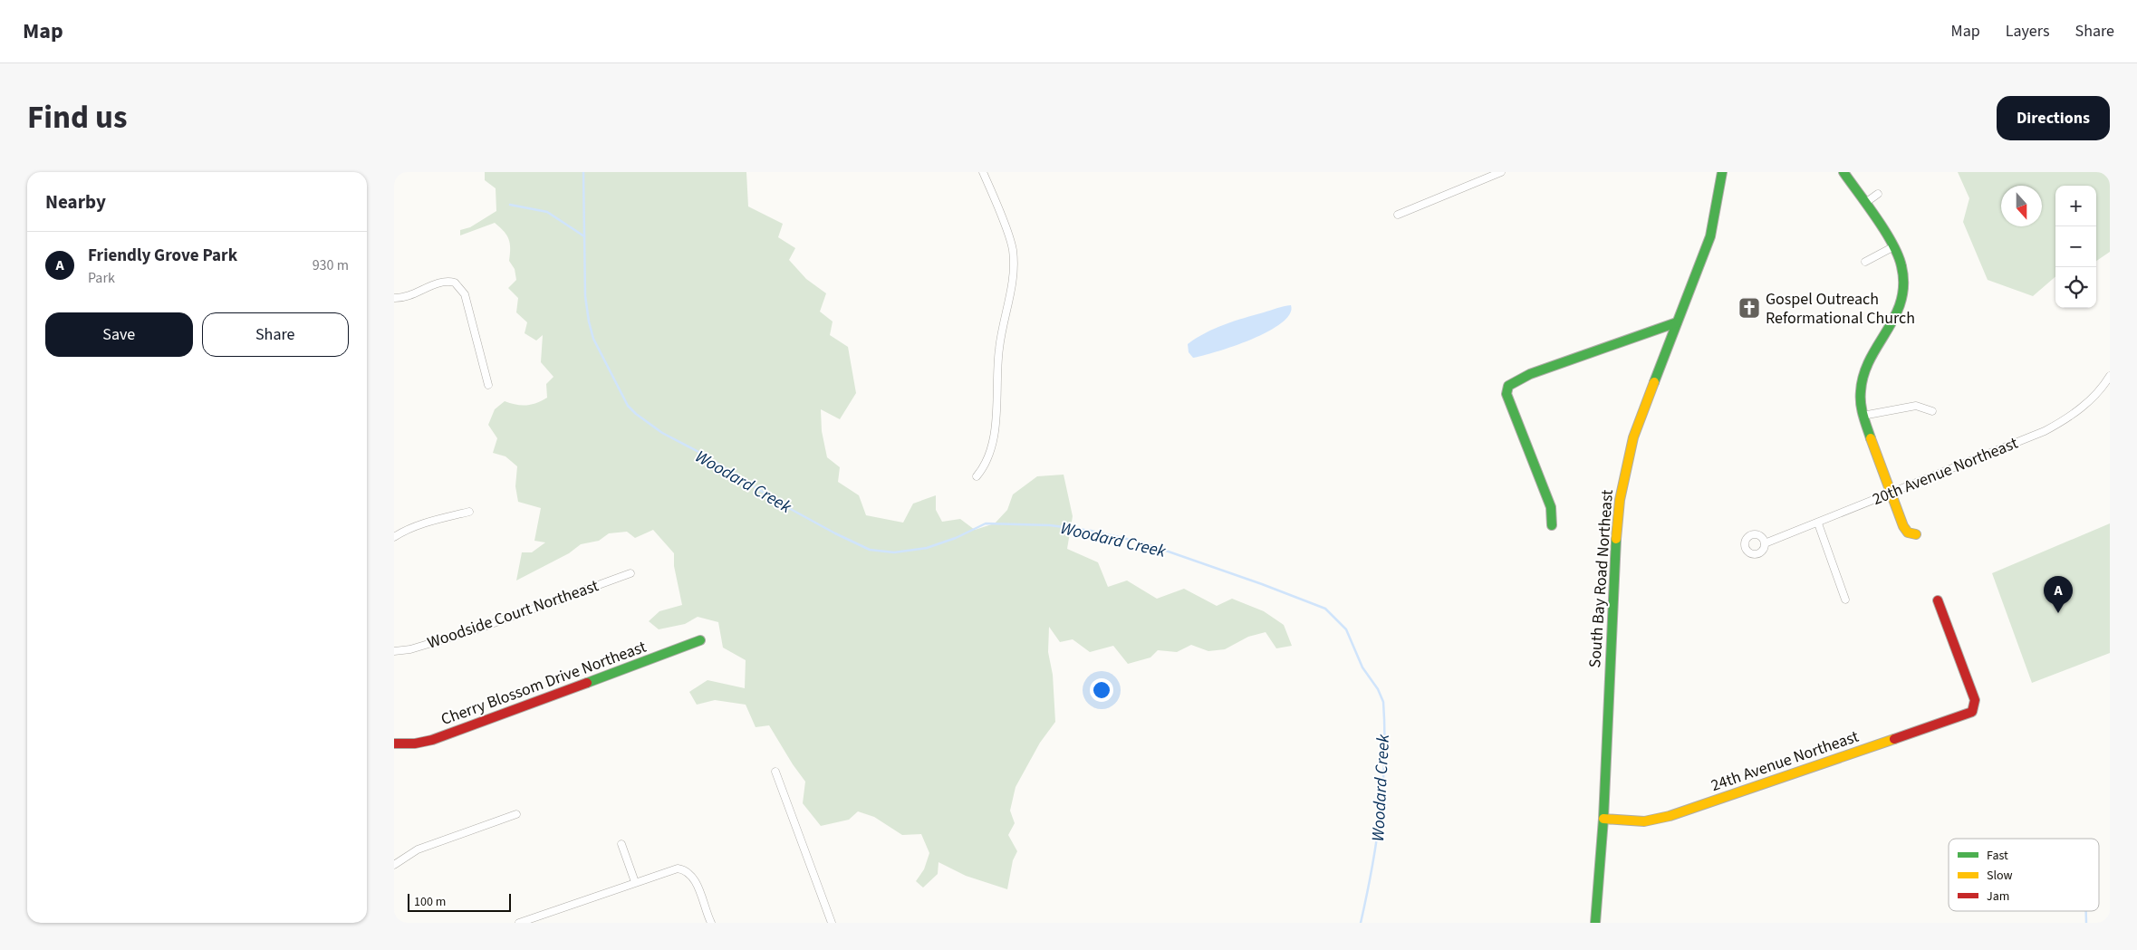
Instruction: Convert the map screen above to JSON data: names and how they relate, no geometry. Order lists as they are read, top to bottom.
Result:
{
  "streets": {
    "street": [
      "20th Avenue Northeast",
      "South Bay Road Northeast",
      "Woodside Court Northeast",
      "Cherry Blossom Drive Northeast",
      "24th Avenue Northeast"
    ]
  },
  "crossings": [
    ["South Bay Road Northeast", "24th Avenue Northeast"]
  ],
  "water": ["Woodard Creek"],
  "places": {
    "church": ["Gospel Outreach Reformational Church"]
  },
  "legend": ["Fast", "Slow", "Jam"],
  "scale_bar": "100 m",
  "north": "bottom",
  "page": {
    "header": "Map",
    "nav": ["Map", "Layers", "Share"],
    "title": "Find us",
    "buttons": [
      "Directions",
      ["Save", "Share"]
    ],
    "heading": "Nearby",
    "map_buttons": ["+", "−"],
    "list": [
      {
        "mark": "A",
        "name": "Friendly Grove Park",
        "note": "Park",
        "value": "930 m"
      }
    ],
    "pins": "A",
    "scale": "100 m"
  }
}
